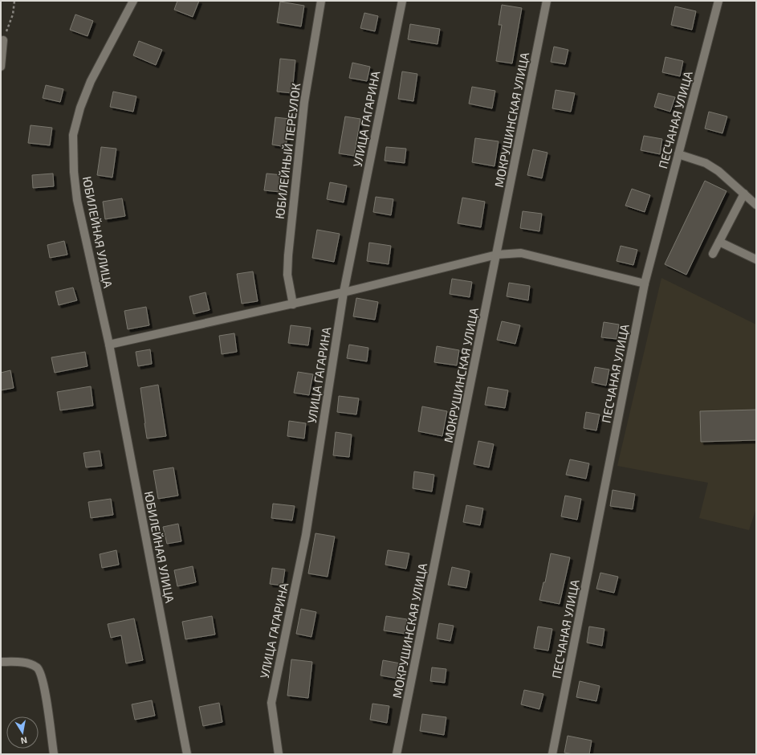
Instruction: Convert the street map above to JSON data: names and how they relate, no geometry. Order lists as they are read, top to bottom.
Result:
{
  "streets": {
    "street": [
      "УЛИЦА ГАГАРИНА",
      "МОКРУШИНСКАЯ УЛИЦА",
      "ПЕСЧАНАЯ УЛИЦА",
      "ЮБИЛЕЙНЫЙ ПЕРЕУЛОК",
      "ЮБИЛЕЙНАЯ УЛИЦА"
    ]
  },
  "north": "bottom"
}
